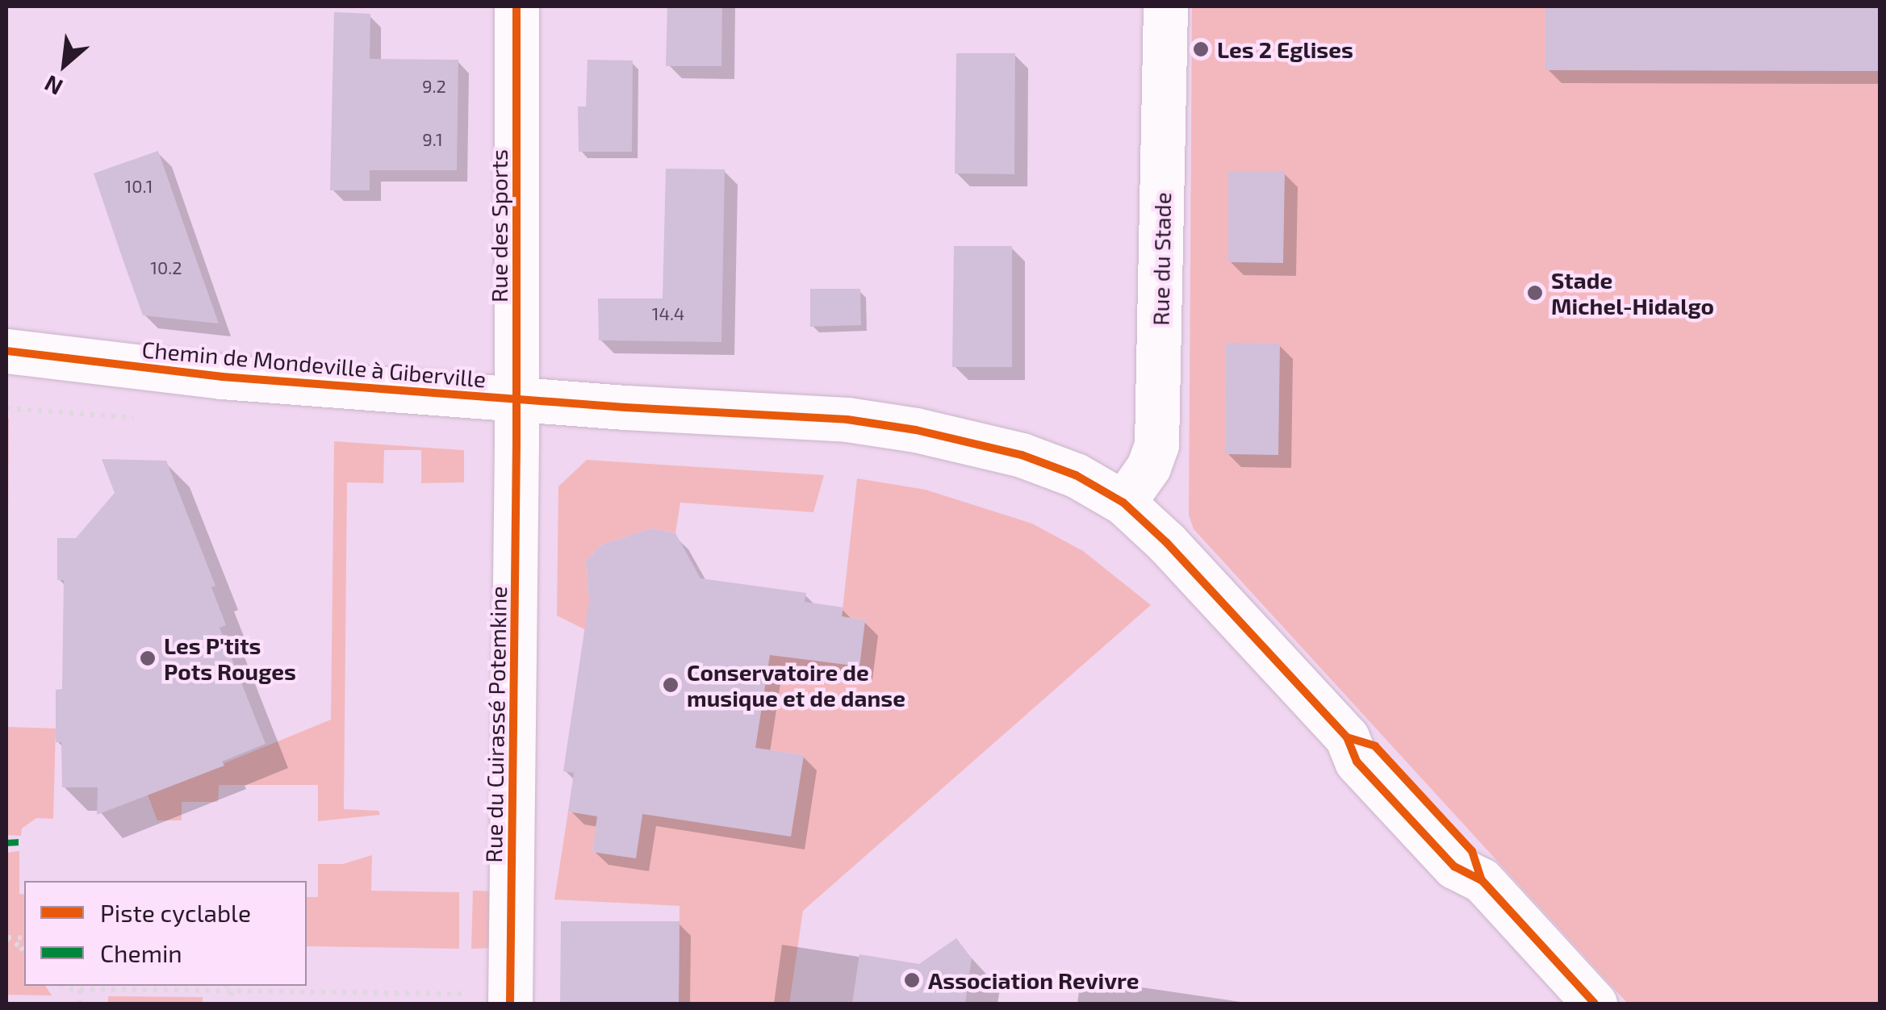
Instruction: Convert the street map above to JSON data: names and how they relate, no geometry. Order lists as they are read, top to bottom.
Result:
{
  "streets": {
    "street": [
      "Rue des Sports",
      "Rue du Stade",
      "Chemin de Mondeville à Giberville",
      "Rue du Cuirassé Potemkine"
    ]
  },
  "crossings": [
    ["Rue des Sports", "Chemin de Mondeville à Giberville"],
    ["Rue des Sports", "Rue du Cuirassé Potemkine"],
    ["Rue du Stade", "Chemin de Mondeville à Giberville"]
  ],
  "places": [
    "Les 2 Eglises",
    "Stade Michel-Hidalgo",
    "Les P'tits Pots Rouges",
    "Conservatoire de musique et de danse",
    "Association Revivre"
  ],
  "house_numbers": [
    "9.2",
    "9.1",
    "10.1",
    "10.2",
    "14.4"
  ],
  "legend": ["Piste cyclable", "Chemin"],
  "north": "bottom left"
}
